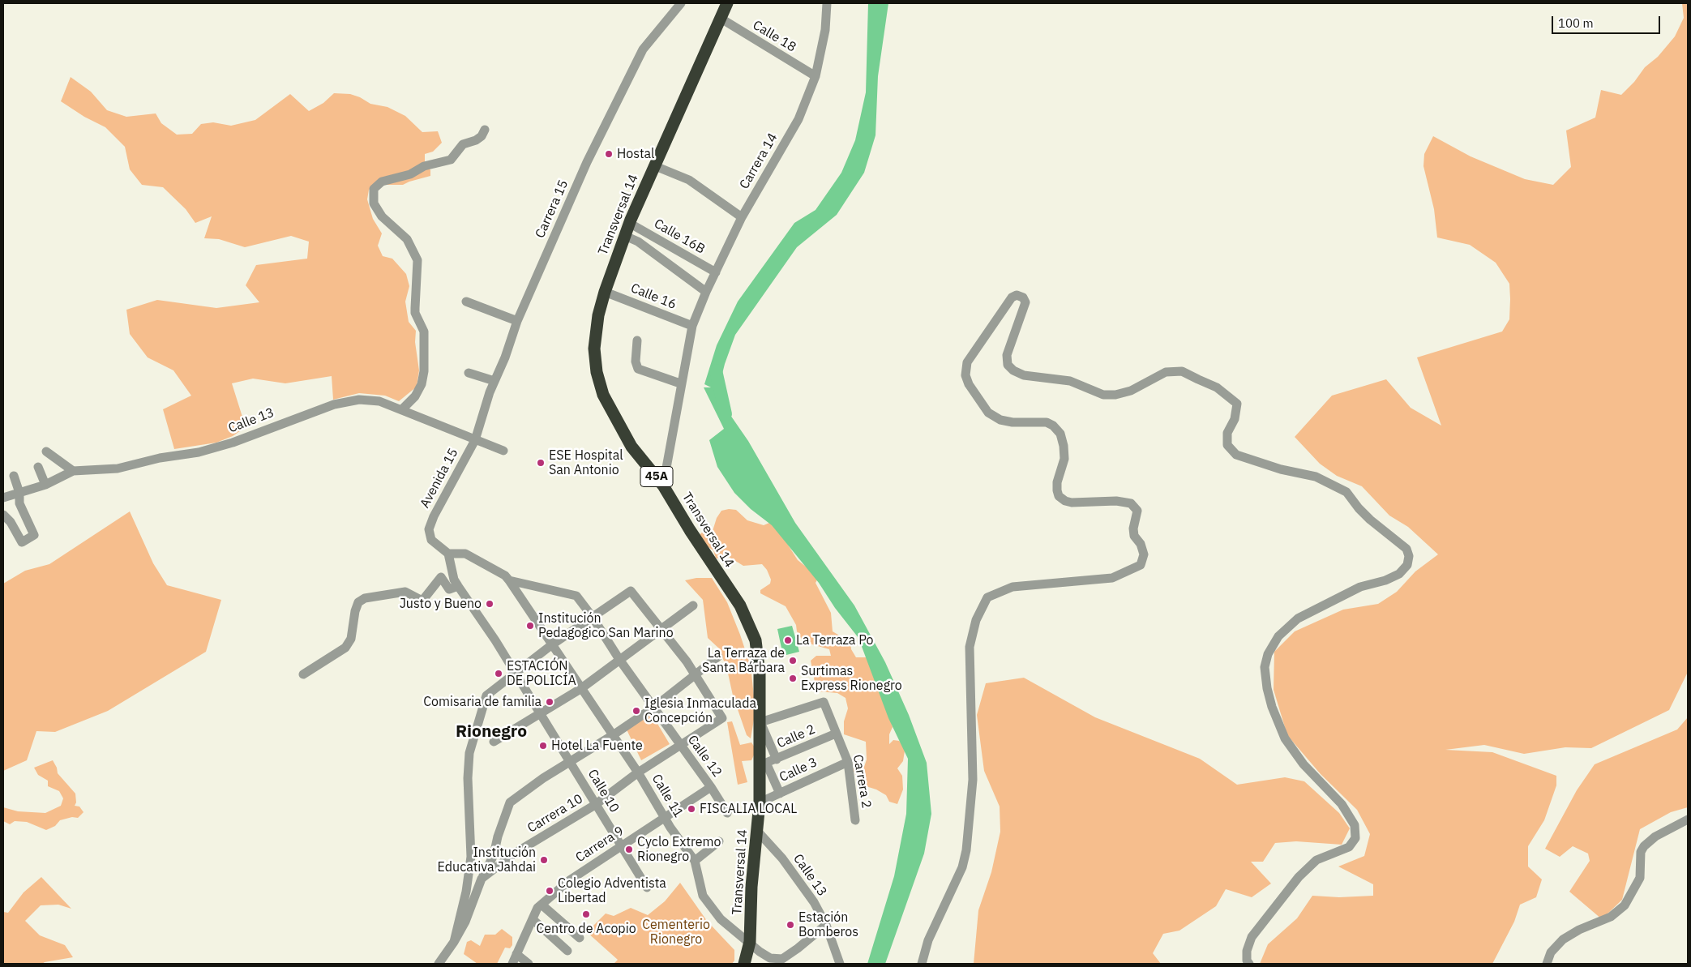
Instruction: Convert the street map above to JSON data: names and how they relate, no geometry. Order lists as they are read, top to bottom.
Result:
{
  "streets": {
    "highway": ["Transversal 14", "45A"],
    "street": [
      "Calle 18",
      "Carrera 14",
      "Carrera 15",
      "Calle 16B",
      "Calle 16",
      "Calle 13",
      "Avenida 15",
      "Calle 2",
      "Calle 12",
      "Calle 3",
      "Carrera 2",
      "Calle 10",
      "Calle 11",
      "Carrera 10",
      "Carrera 9"
    ]
  },
  "crossings": [
    ["Calle 18", "Carrera 14"],
    ["Calle 18", "Transversal 14"],
    ["Carrera 14", "Transversal 14"],
    ["Carrera 14", "Calle 16B"],
    ["Carrera 14", "Calle 16"],
    ["Carrera 15", "Calle 13"],
    ["Carrera 15", "Avenida 15"],
    ["Transversal 14", "Calle 16B"],
    ["Transversal 14", "Calle 16"],
    ["Transversal 14", "Calle 13"],
    ["Transversal 14", "Calle 3"],
    ["Transversal 14", "Carrera 2"],
    ["Transversal 14", "Calle 11"],
    ["Calle 13", "Avenida 15"],
    ["Calle 13", "Calle 11"],
    ["Avenida 15", "Calle 10"],
    ["Calle 2", "Calle 3"],
    ["Calle 2", "Carrera 2"],
    ["Calle 12", "Calle 11"],
    ["Calle 12", "Carrera 10"],
    ["Calle 12", "Carrera 9"],
    ["Calle 3", "Carrera 2"],
    ["Calle 10", "Carrera 10"],
    ["Calle 10", "Carrera 9"],
    ["Calle 11", "Carrera 10"],
    ["Calle 11", "Carrera 9"]
  ],
  "districts": ["Rionegro"],
  "parks": ["Cementerio Rionegro"],
  "places": [
    "Hostal",
    "ESE Hospital San Antonio",
    "Justo y Bueno",
    "Institución Pedagogico San Marino",
    "La Terraza Po",
    "La Terraza de Santa Bárbara",
    "ESTACIÓN DE POLICÍA",
    "Surtimas Express Rionegro",
    "Comisaria de familia",
    "Iglesia Inmaculada Concepción",
    "Hotel La Fuente",
    "FISCALIA LOCAL",
    "Cyclo Extremo Rionegro",
    "Institución Educativa Jahdai",
    "Colegio Adventista Libertad",
    "Centro de Acopio",
    "Estación Bomberos"
  ],
  "scale_bar": "100 m"
}
